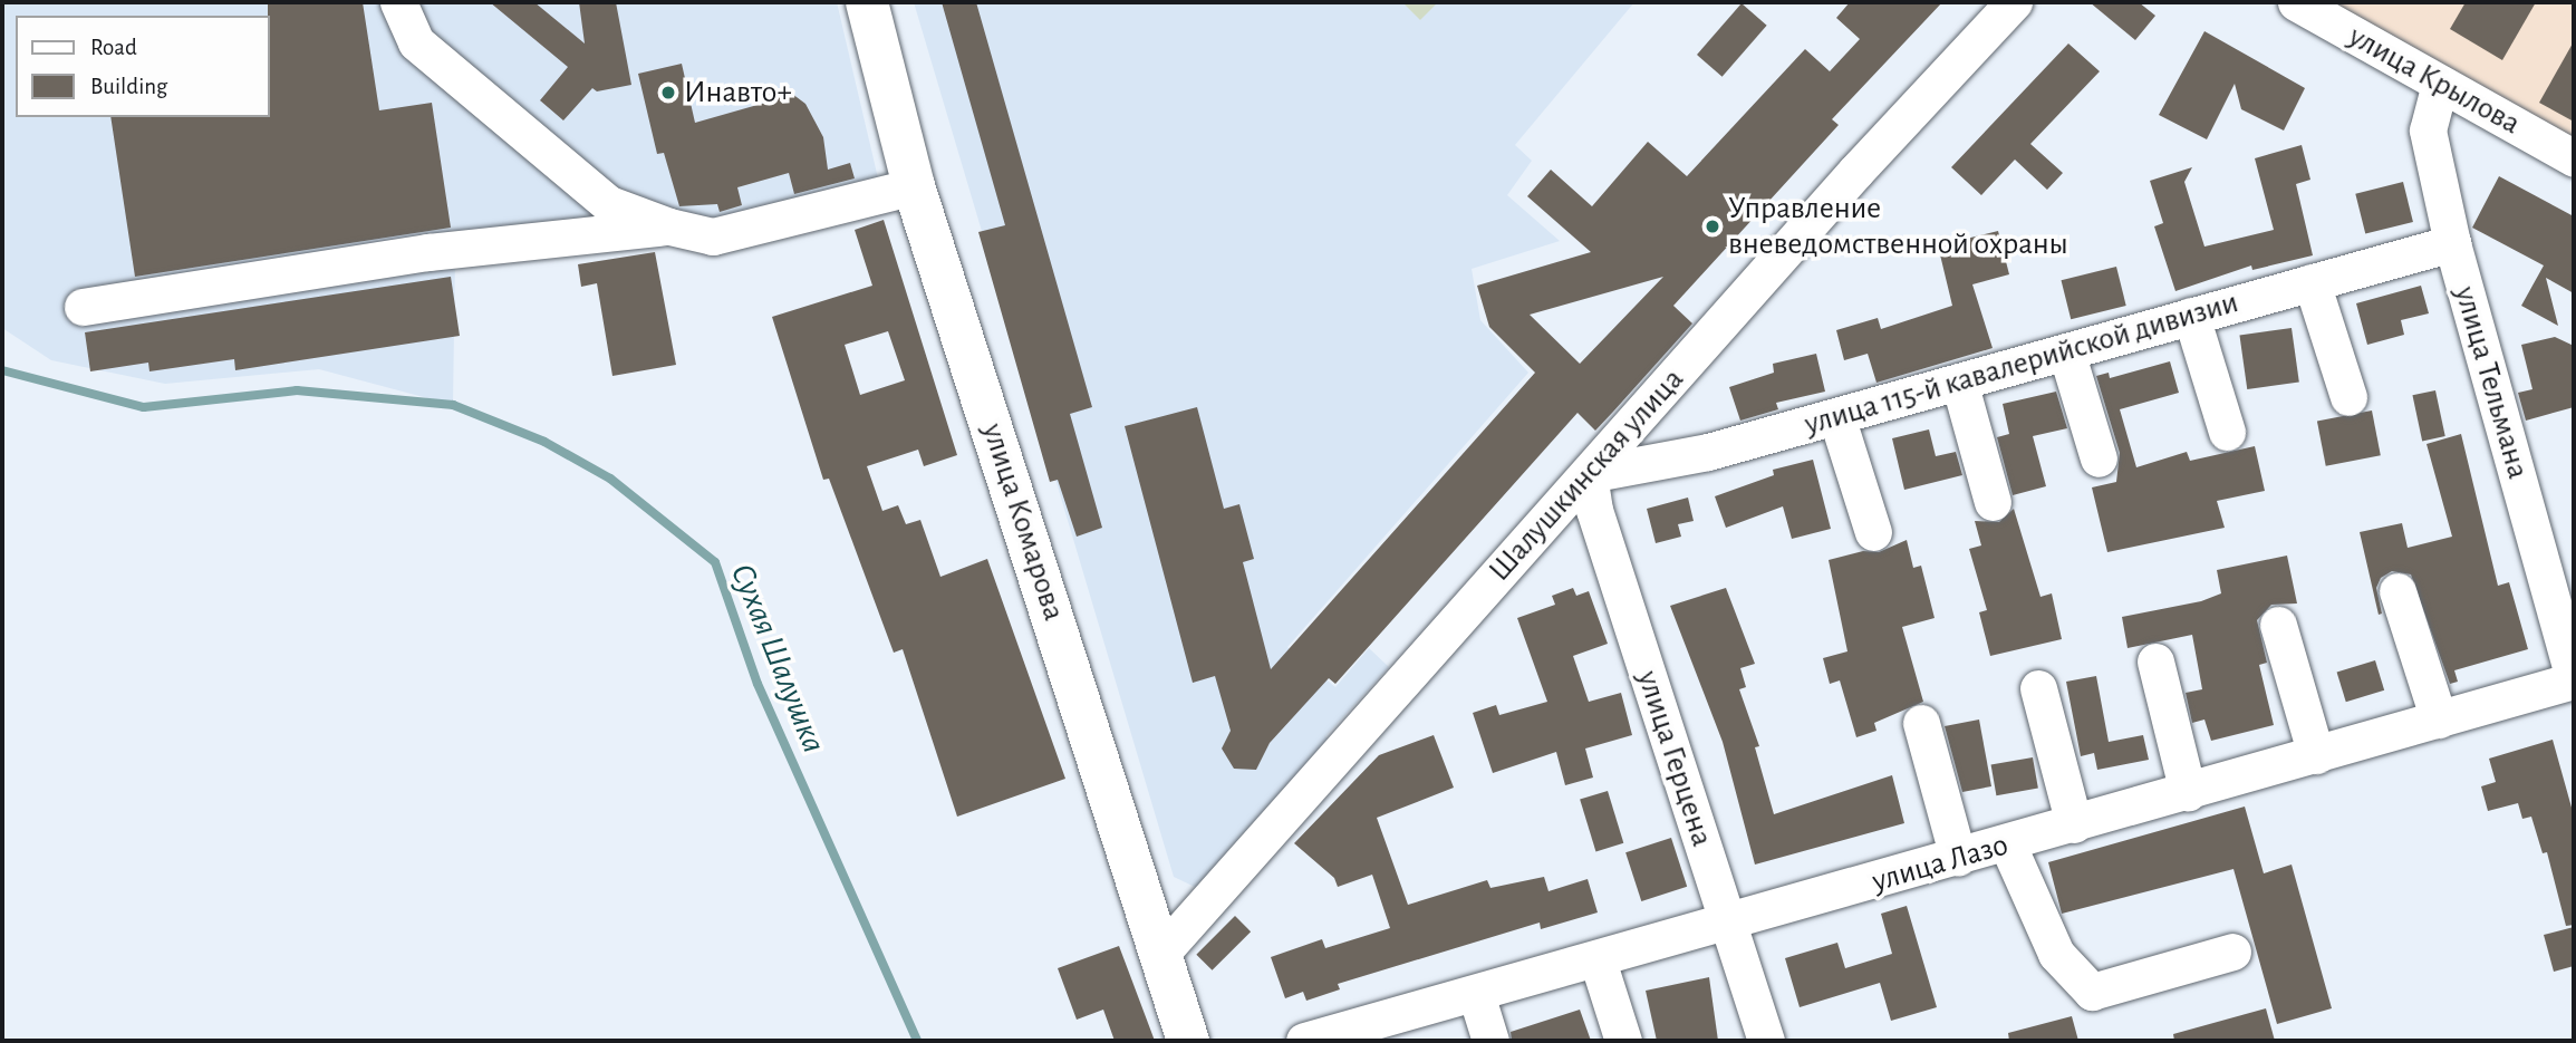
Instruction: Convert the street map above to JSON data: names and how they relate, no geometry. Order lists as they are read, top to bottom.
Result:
{
  "streets": {
    "main road": ["улица Комарова"],
    "street": [
      "улица Крылова",
      "улица 115-й кавалерийской дивизии",
      "улица Тельмана",
      "Шалушкинская улица",
      "улица Герцена",
      "улица Лазо"
    ]
  },
  "crossings": [
    ["улица Крылова", "улица Тельмана"],
    ["улица 115-й кавалерийской дивизии", "улица Тельмана"],
    ["улица 115-й кавалерийской дивизии", "Шалушкинская улица"],
    ["улица 115-й кавалерийской дивизии", "улица Герцена"],
    ["улица Тельмана", "улица Лазо"],
    ["Шалушкинская улица", "улица Комарова"],
    ["Шалушкинская улица", "улица Герцена"],
    ["улица Герцена", "улица Лазо"]
  ],
  "water": ["Сухая Шалушка"],
  "places": ["Инавто+", "Управление вневедомственной охраны"],
  "legend": ["Road", "Building"]
}
